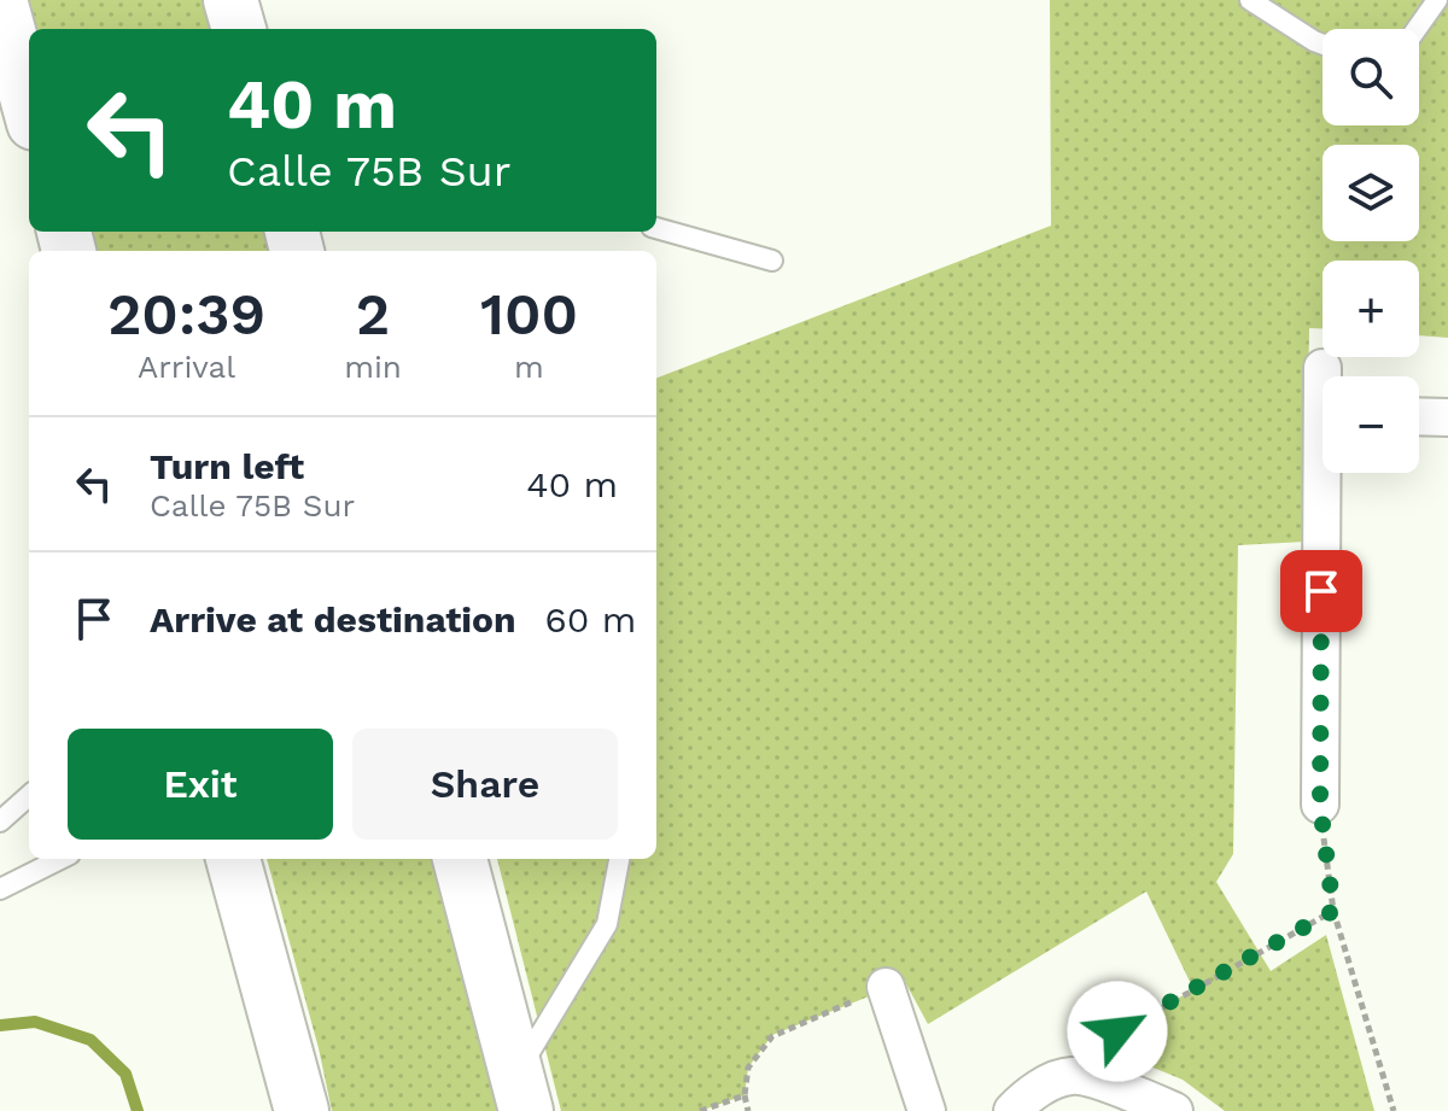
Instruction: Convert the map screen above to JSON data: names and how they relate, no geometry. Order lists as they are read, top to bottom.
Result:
{
  "page": {
    "map_buttons": ["+", "−"],
    "turn": ["40 m", "Calle 75B Sur"],
    "eta": [
      "20:39",
      "Arrival",
      "2",
      "min",
      "100",
      "m"
    ],
    "list": [
      {
        "name": "Turn left",
        "note": "Calle 75B Sur",
        "value": "40 m"
      },
      {
        "name": "Arrive at destination",
        "value": "60 m"
      }
    ],
    "buttons": ["Exit", "Share"]
  }
}
